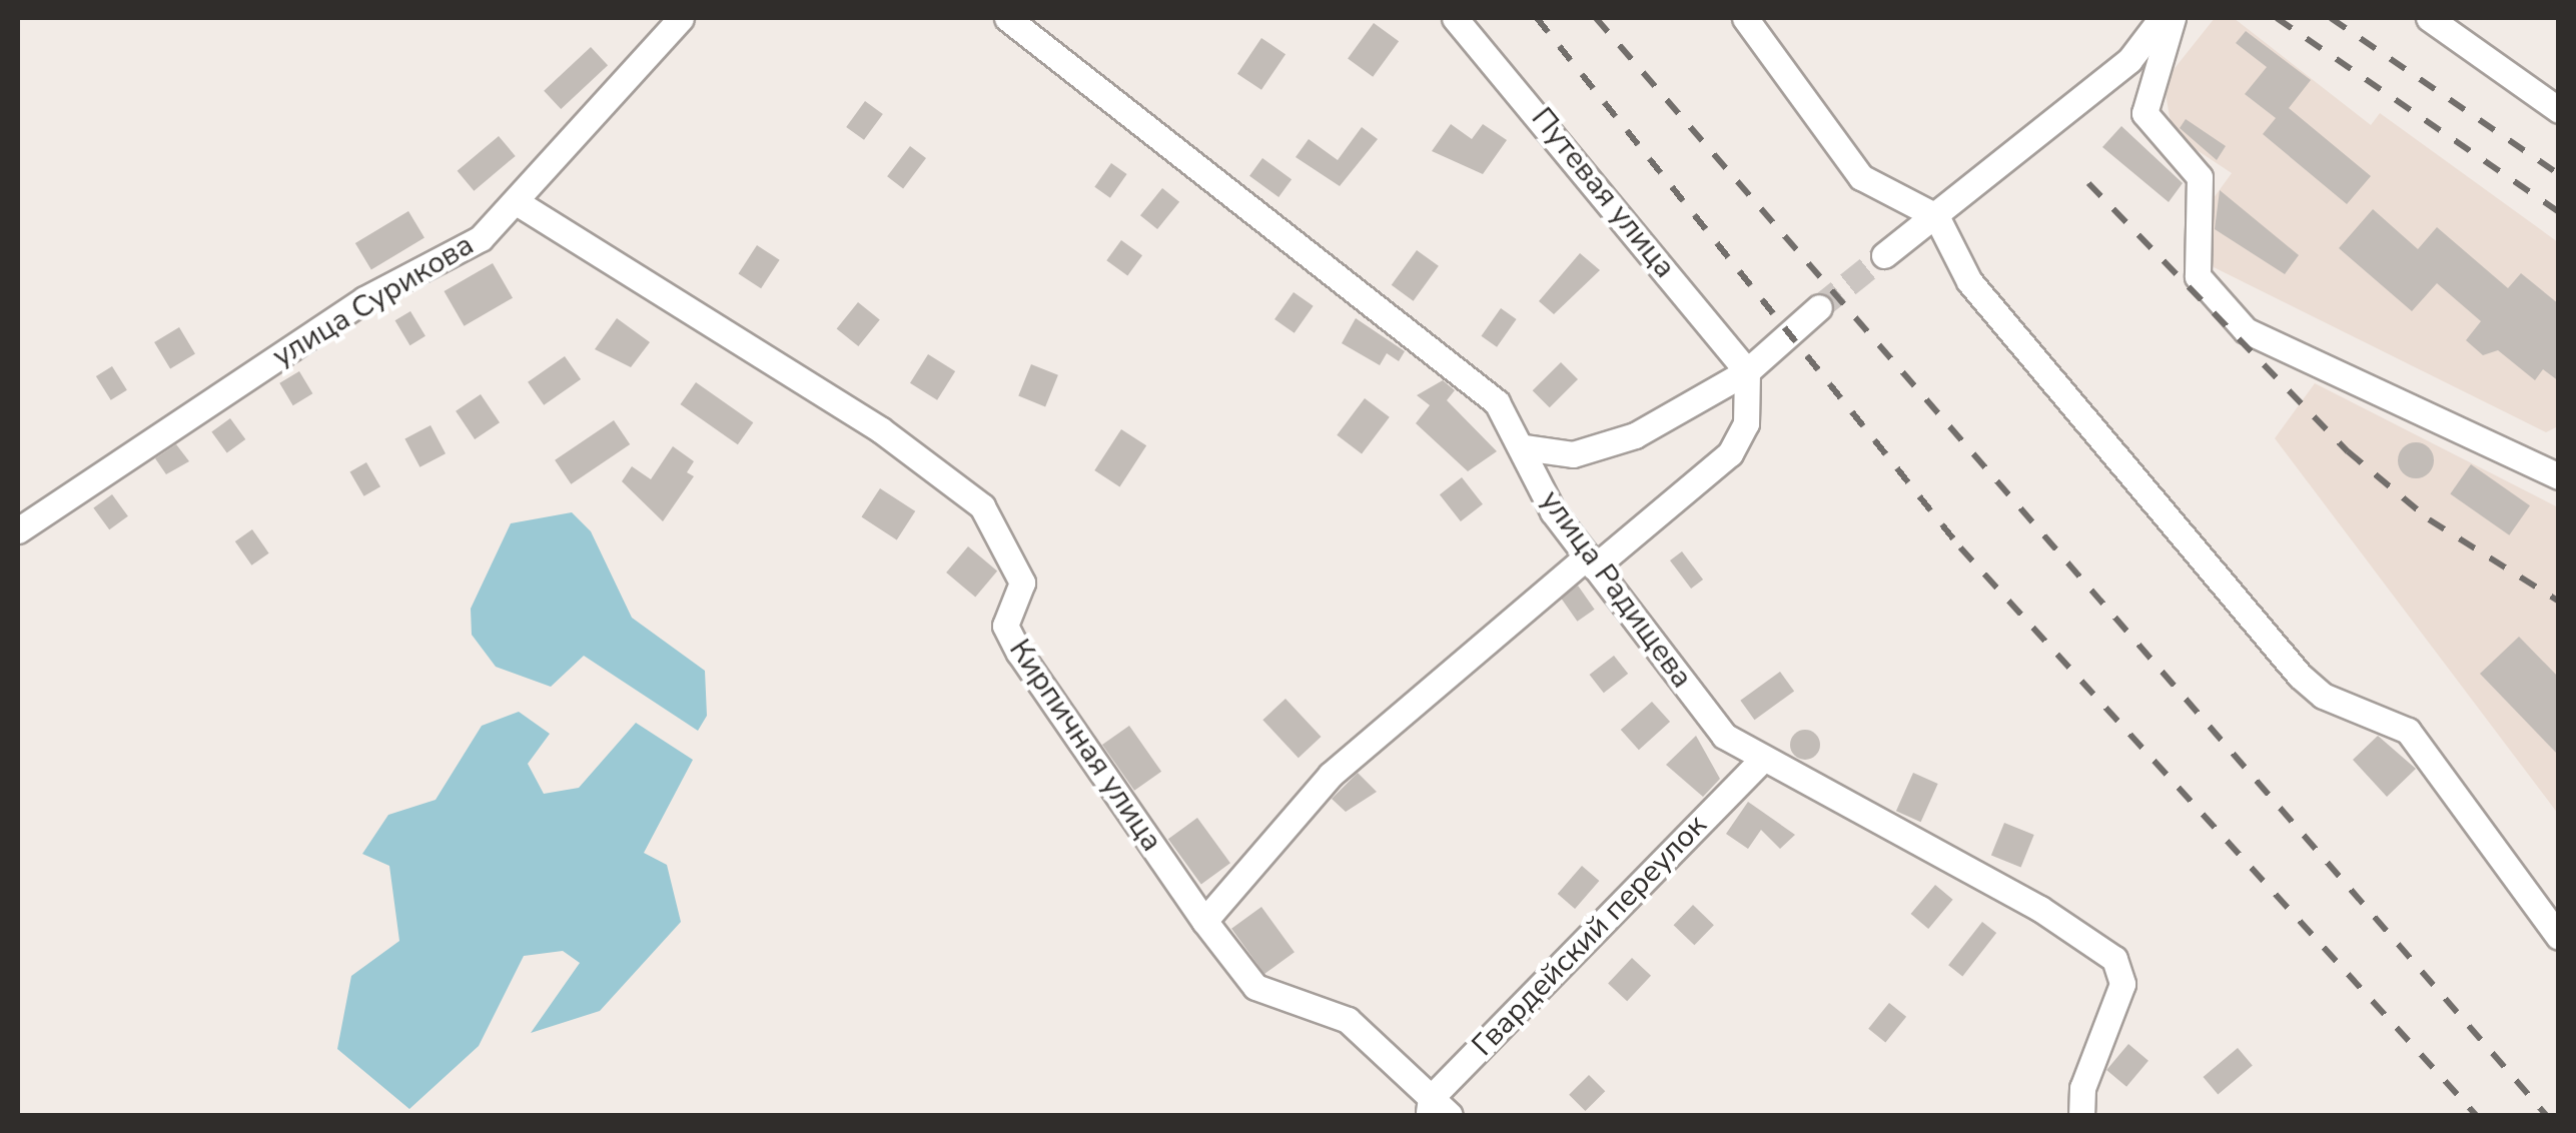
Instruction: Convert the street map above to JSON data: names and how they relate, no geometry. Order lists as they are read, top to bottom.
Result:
{
  "streets": {
    "street": [
      "Путевая улица",
      "улица Сурикова",
      "улица Радищева",
      "Кирпичная улица",
      "Гвардейский переулок"
    ]
  },
  "crossings": [
    ["улица Сурикова", "Кирпичная улица"],
    ["улица Радищева", "Гвардейский переулок"],
    ["Кирпичная улица", "Гвардейский переулок"]
  ]
}
